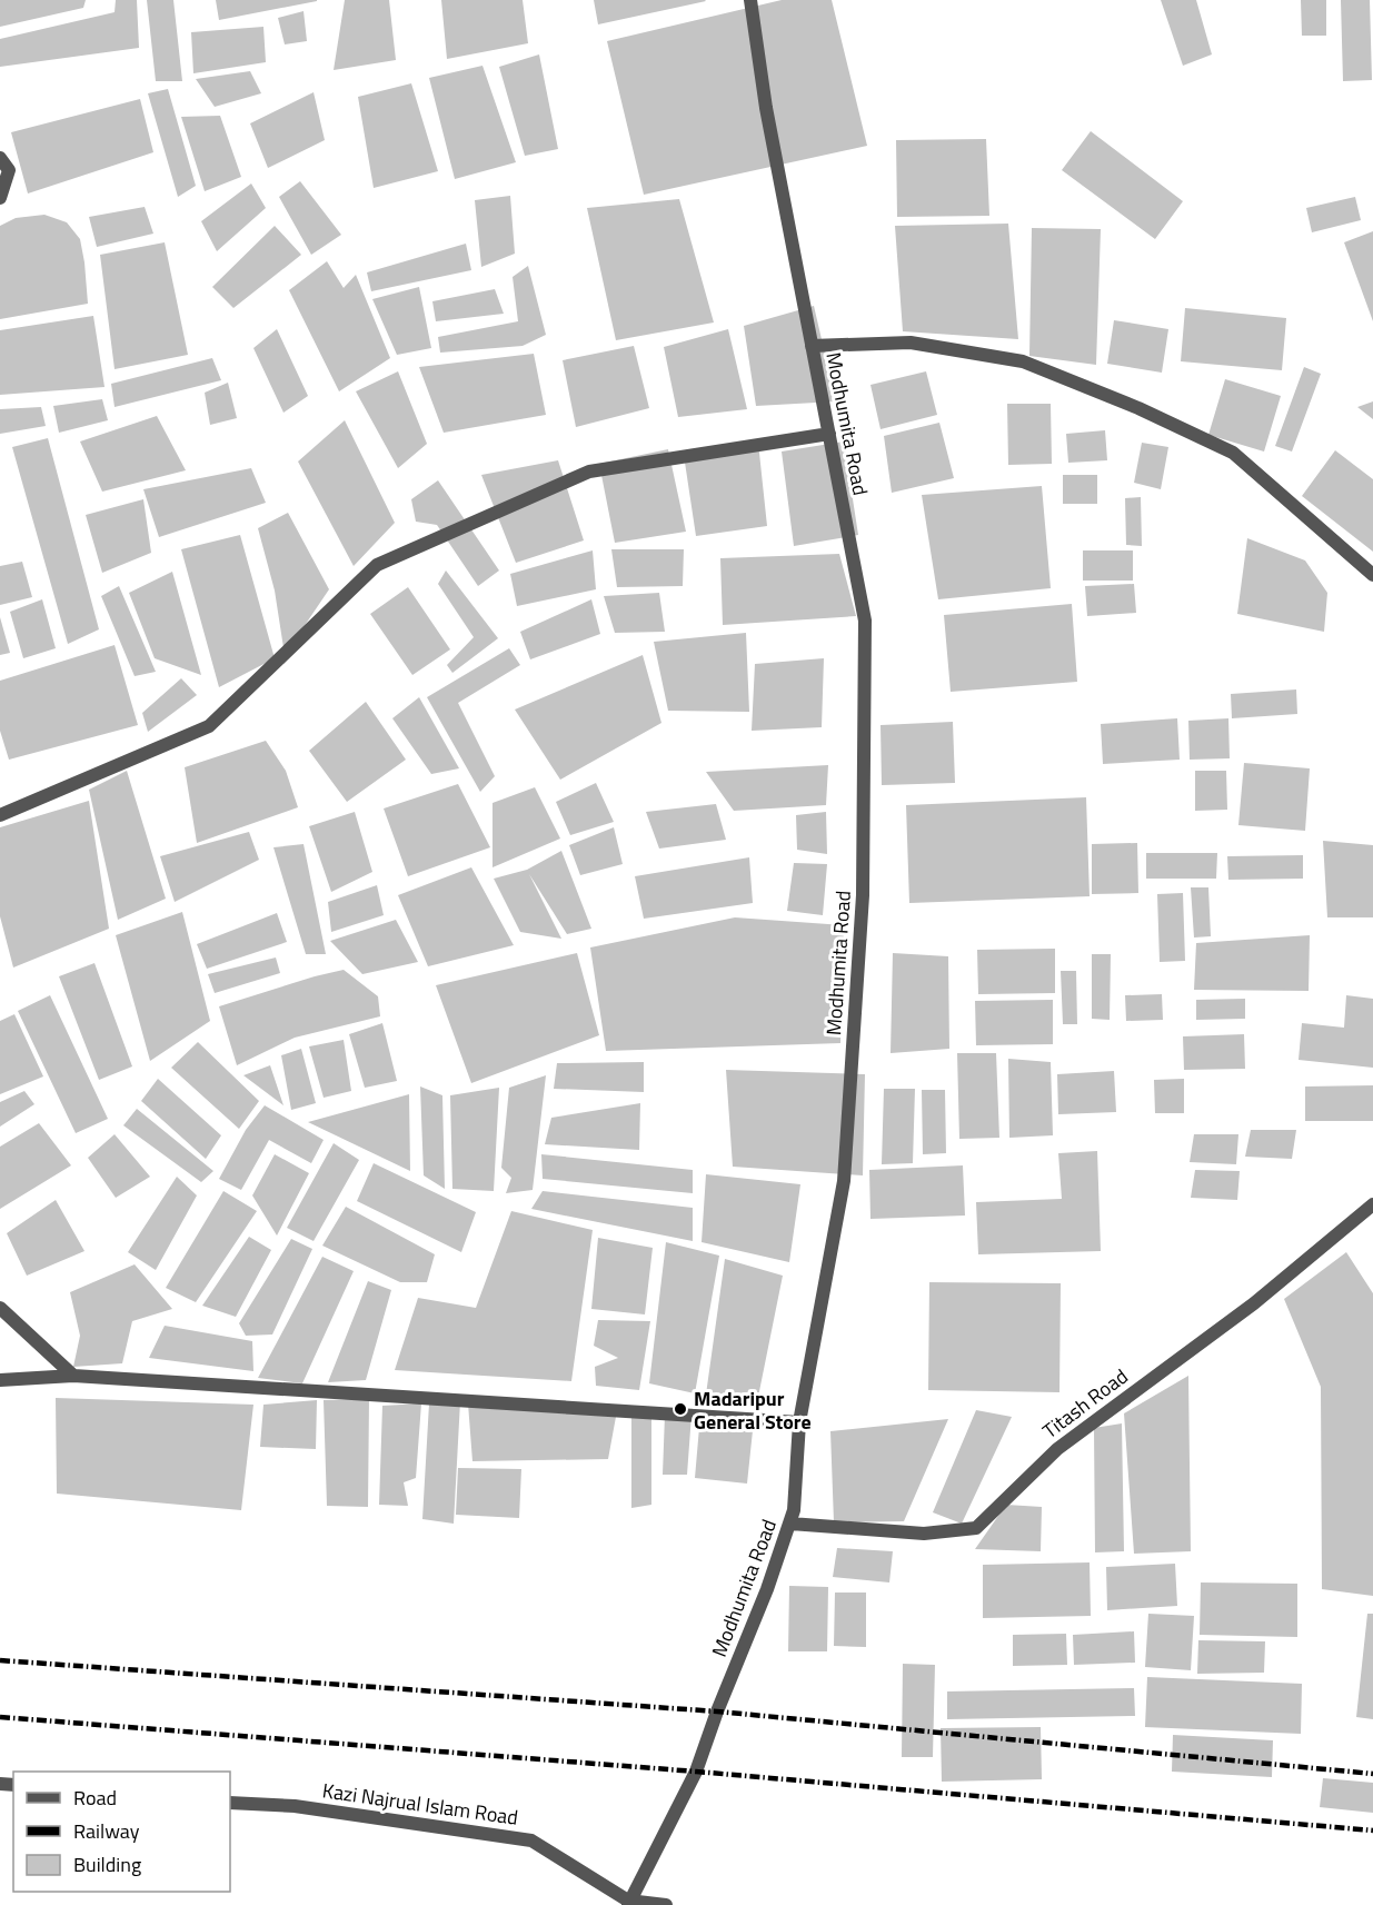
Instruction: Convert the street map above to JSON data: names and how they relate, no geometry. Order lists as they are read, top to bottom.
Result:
{
  "streets": {
    "street": ["Modhumita Road", "Titash Road", "Kazi Najrual Islam Road"]
  },
  "crossings": [
    ["Modhumita Road", "Titash Road"],
    ["Modhumita Road", "Kazi Najrual Islam Road"]
  ],
  "places": ["Madaripur General Store"],
  "legend": ["Road", "Railway", "Building"]
}
